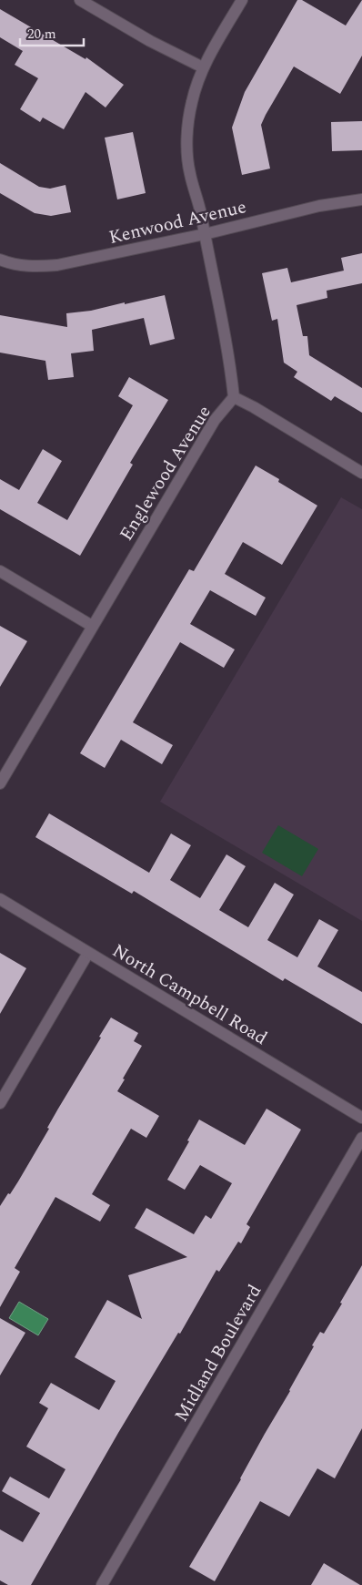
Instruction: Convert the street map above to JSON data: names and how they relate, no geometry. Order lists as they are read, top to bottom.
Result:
{
  "streets": {
    "street": [
      "Kenwood Avenue",
      "Englewood Avenue",
      "North Campbell Road",
      "Midland Boulevard"
    ]
  },
  "crossings": [
    ["Kenwood Avenue", "Englewood Avenue"]
  ],
  "scale_bar": "20 m"
}
